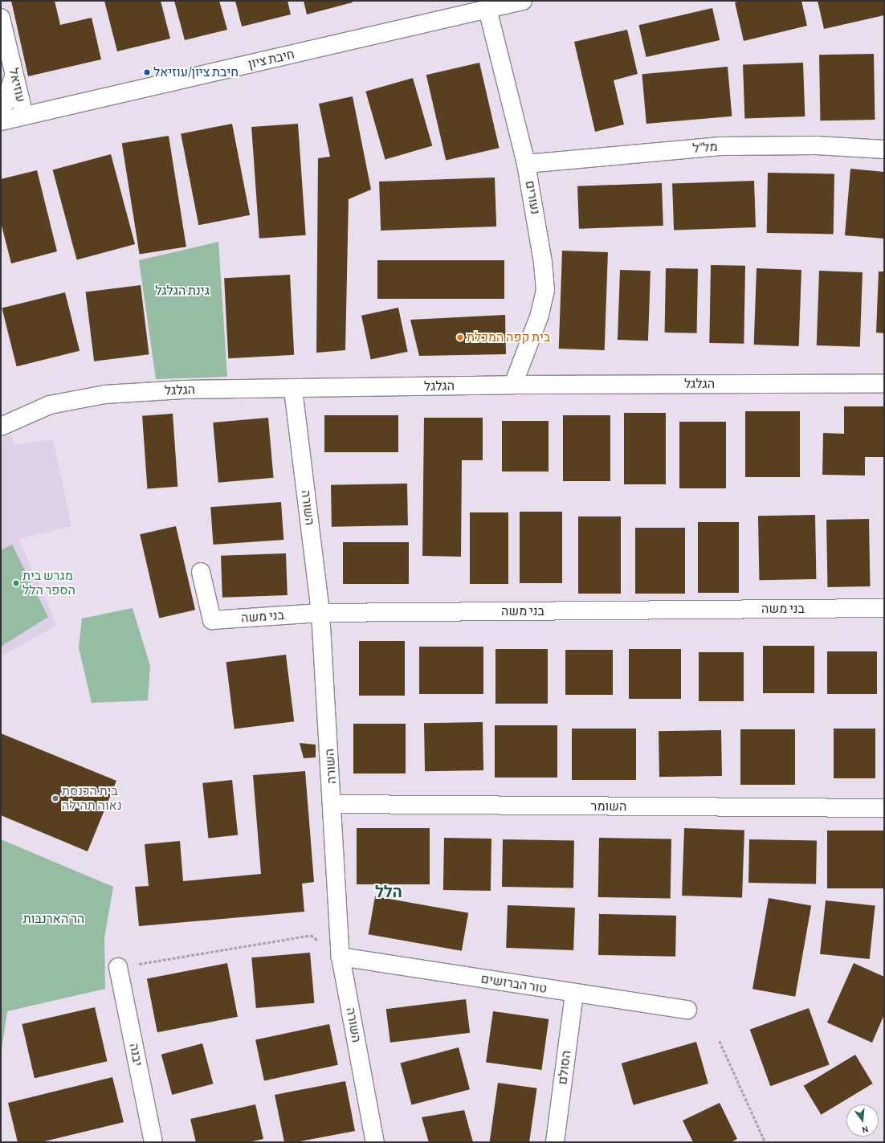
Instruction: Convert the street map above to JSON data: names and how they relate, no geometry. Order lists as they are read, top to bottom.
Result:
{
  "streets": {
    "street": [
      "חיבת ציון",
      "עוזיאל",
      "מל\"ל",
      "נעורים",
      "הגלגל",
      "השורה",
      "בני משה",
      "השומר",
      "טור הברושים",
      "יבנה",
      "הסולם"
    ]
  },
  "crossings": [
    ["חיבת ציון", "עוזיאל"],
    ["חיבת ציון", "נעורים"],
    ["מל\"ל", "נעורים"],
    ["נעורים", "הגלגל"],
    ["הגלגל", "השורה"],
    ["השורה", "בני משה"],
    ["השורה", "השומר"],
    ["השורה", "טור הברושים"],
    ["טור הברושים", "הסולם"]
  ],
  "districts": ["הלל"],
  "parks": ["גינת הגלגל", "הר הארנבות"],
  "places": [
    "חיבת ציון/עוזיאל",
    "בית קפה המכלת",
    "מגרש בית הספר הלל",
    "בית הכנסת נאוה תהילה"
  ],
  "north": "bottom"
}
